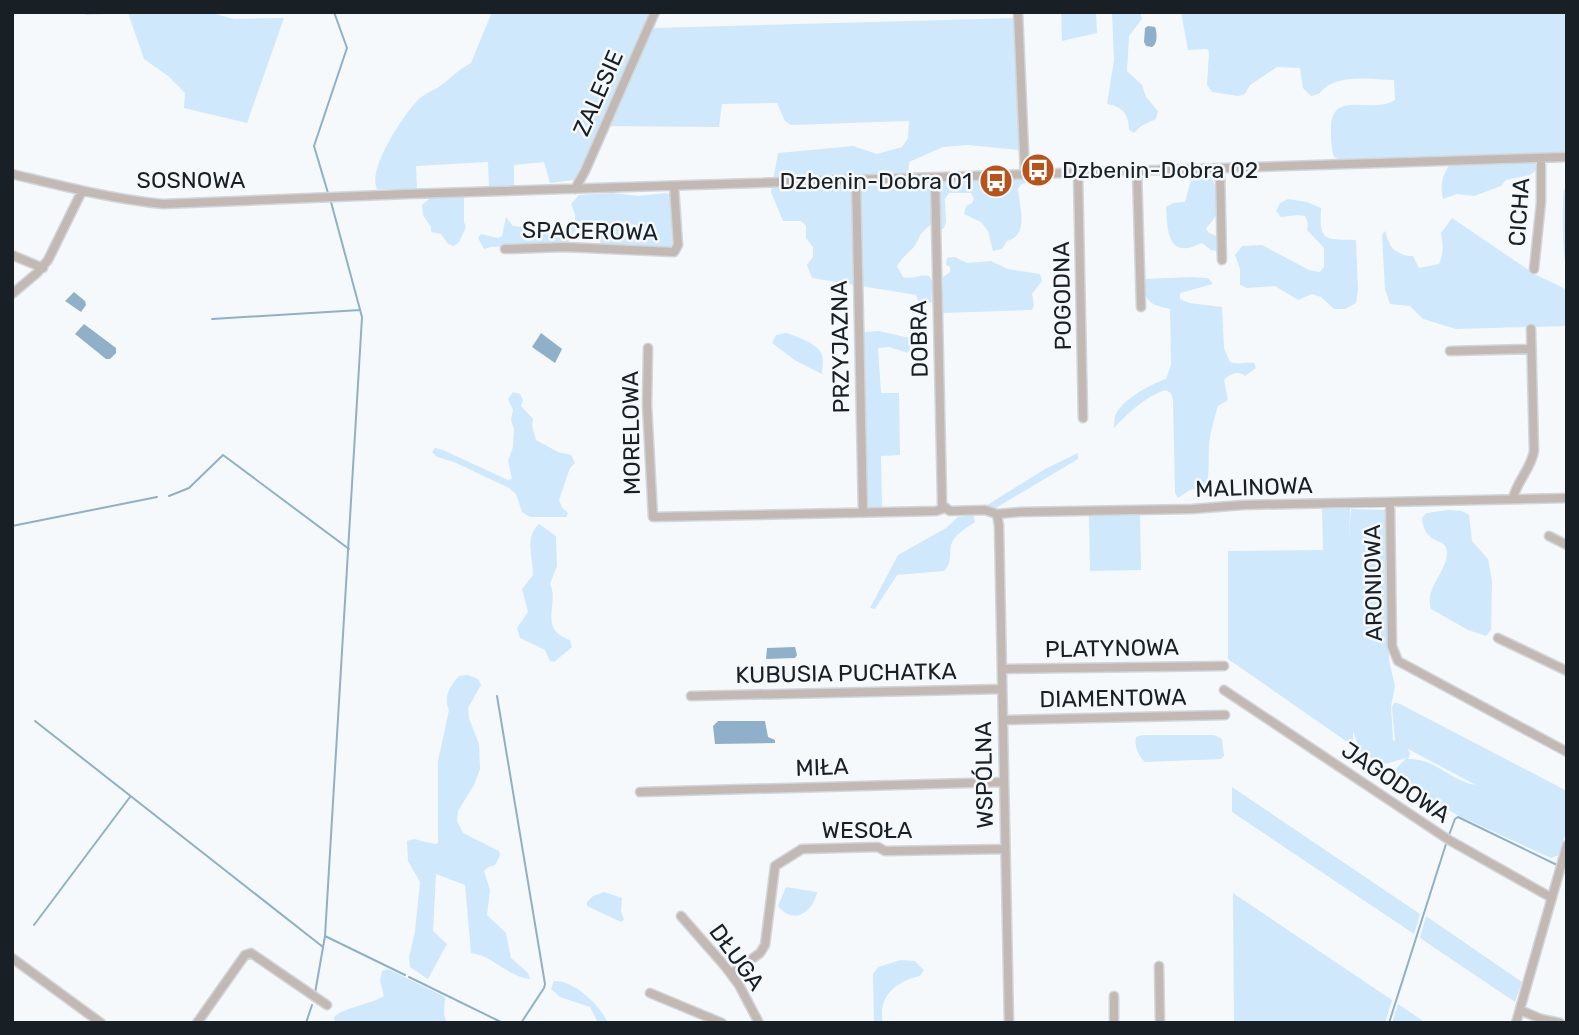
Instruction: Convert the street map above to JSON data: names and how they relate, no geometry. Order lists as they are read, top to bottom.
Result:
{
  "streets": {
    "street": [
      "ZALESIE",
      "SOSNOWA",
      "CICHA",
      "SPACEROWA",
      "POGODNA",
      "DOBRA",
      "PRZYJAZNA",
      "MORELOWA",
      "MALINOWA",
      "ARONIOWA",
      "PLATYNOWA",
      "KUBUSIA PUCHATKA",
      "DIAMENTOWA",
      "MIŁA",
      "WSPÓLNA",
      "JAGODOWA",
      "WESOŁA",
      "DŁUGA"
    ]
  },
  "crossings": [
    ["ZALESIE", "SOSNOWA"],
    ["SOSNOWA", "CICHA"],
    ["SOSNOWA", "SPACEROWA"],
    ["SOSNOWA", "POGODNA"],
    ["SOSNOWA", "DOBRA"],
    ["SOSNOWA", "PRZYJAZNA"],
    ["DOBRA", "MALINOWA"],
    ["PRZYJAZNA", "MALINOWA"],
    ["MORELOWA", "MALINOWA"],
    ["MALINOWA", "ARONIOWA"],
    ["MALINOWA", "WSPÓLNA"],
    ["PLATYNOWA", "WSPÓLNA"],
    ["KUBUSIA PUCHATKA", "WSPÓLNA"],
    ["DIAMENTOWA", "WSPÓLNA"],
    ["MIŁA", "WSPÓLNA"],
    ["WSPÓLNA", "WESOŁA"],
    ["WESOŁA", "DŁUGA"]
  ],
  "places": {
    "bus stop": ["Dzbenin-Dobra 02", "Dzbenin-Dobra 01"]
  }
}
